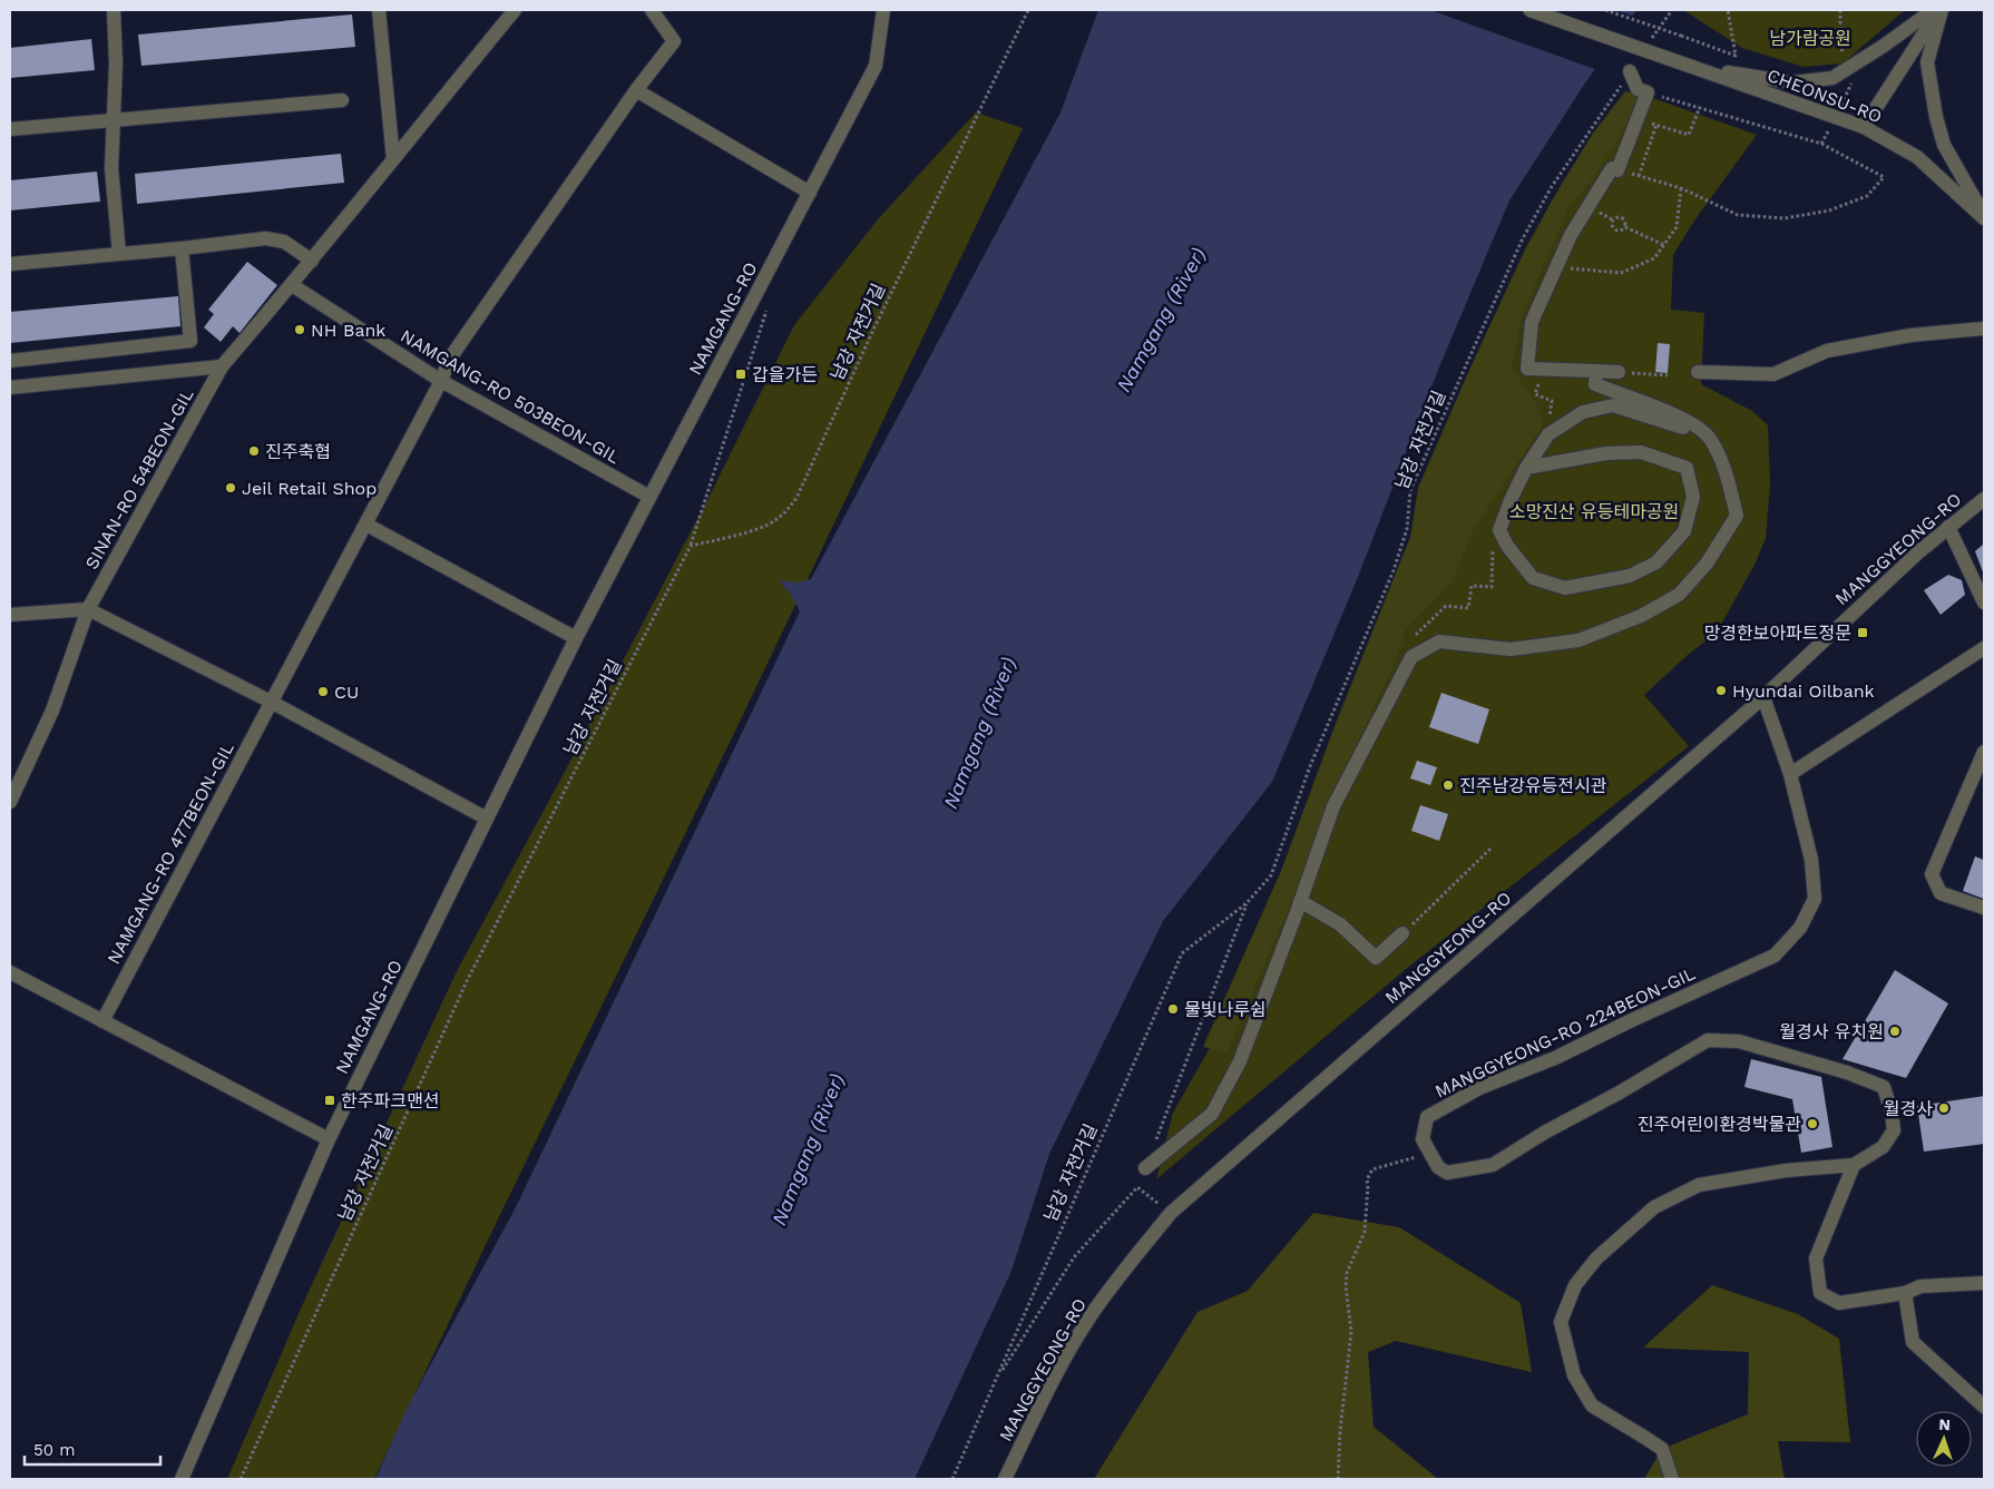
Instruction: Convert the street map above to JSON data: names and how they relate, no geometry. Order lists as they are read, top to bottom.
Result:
{
  "streets": {
    "street": [
      "CHEONSU-RO",
      "NAMGANG-RO",
      "NAMGANG-RO 503BEON-GIL",
      "SINAN-RO 54BEON-GIL",
      "MANGGYEONG-RO",
      "NAMGANG-RO 477BEON-GIL",
      "MANGGYEONG-RO 224BEON-GIL"
    ],
    "path": ["남강 자전거길"]
  },
  "crossings": [
    ["NAMGANG-RO", "NAMGANG-RO 503BEON-GIL"],
    ["NAMGANG-RO 503BEON-GIL", "SINAN-RO 54BEON-GIL"],
    ["NAMGANG-RO 503BEON-GIL", "NAMGANG-RO 477BEON-GIL"],
    ["MANGGYEONG-RO", "MANGGYEONG-RO 224BEON-GIL"]
  ],
  "water": ["Namgang (River)"],
  "parks": ["남가람공원", "소망진산 유등테마공원"],
  "places": {
    "other": [
      "NH Bank",
      "진주축협",
      "Jeil Retail Shop",
      "Hyundai Oilbank",
      "CU",
      "진주남강유등전시관",
      "물빛나루쉼",
      "월경사 유치원",
      "월경사",
      "진주어린이환경박물관"
    ],
    "transit": ["갑을가든", "망경한보아파트정문", "한주파크맨션"]
  },
  "scale_bar": "50 m",
  "north": "top"
}
